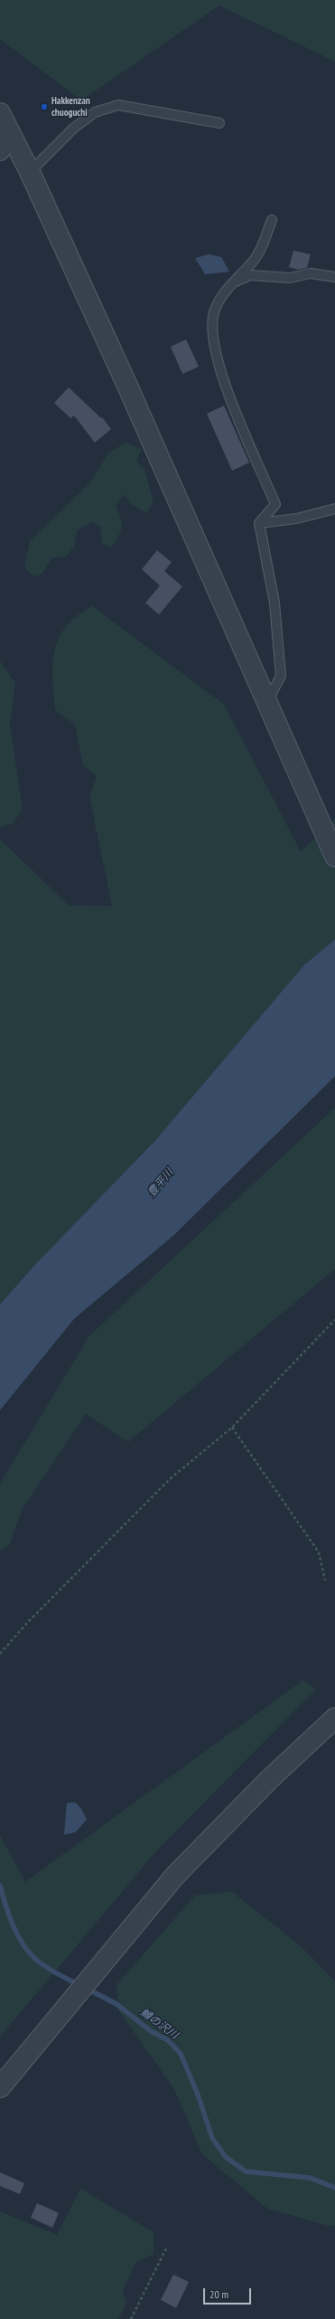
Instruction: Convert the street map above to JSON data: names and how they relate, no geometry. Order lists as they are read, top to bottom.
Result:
{
  "water": ["豊平川", "鱒の沢川"],
  "places": ["Hakkenzan chuoguchi"],
  "scale_bar": "20 m"
}
